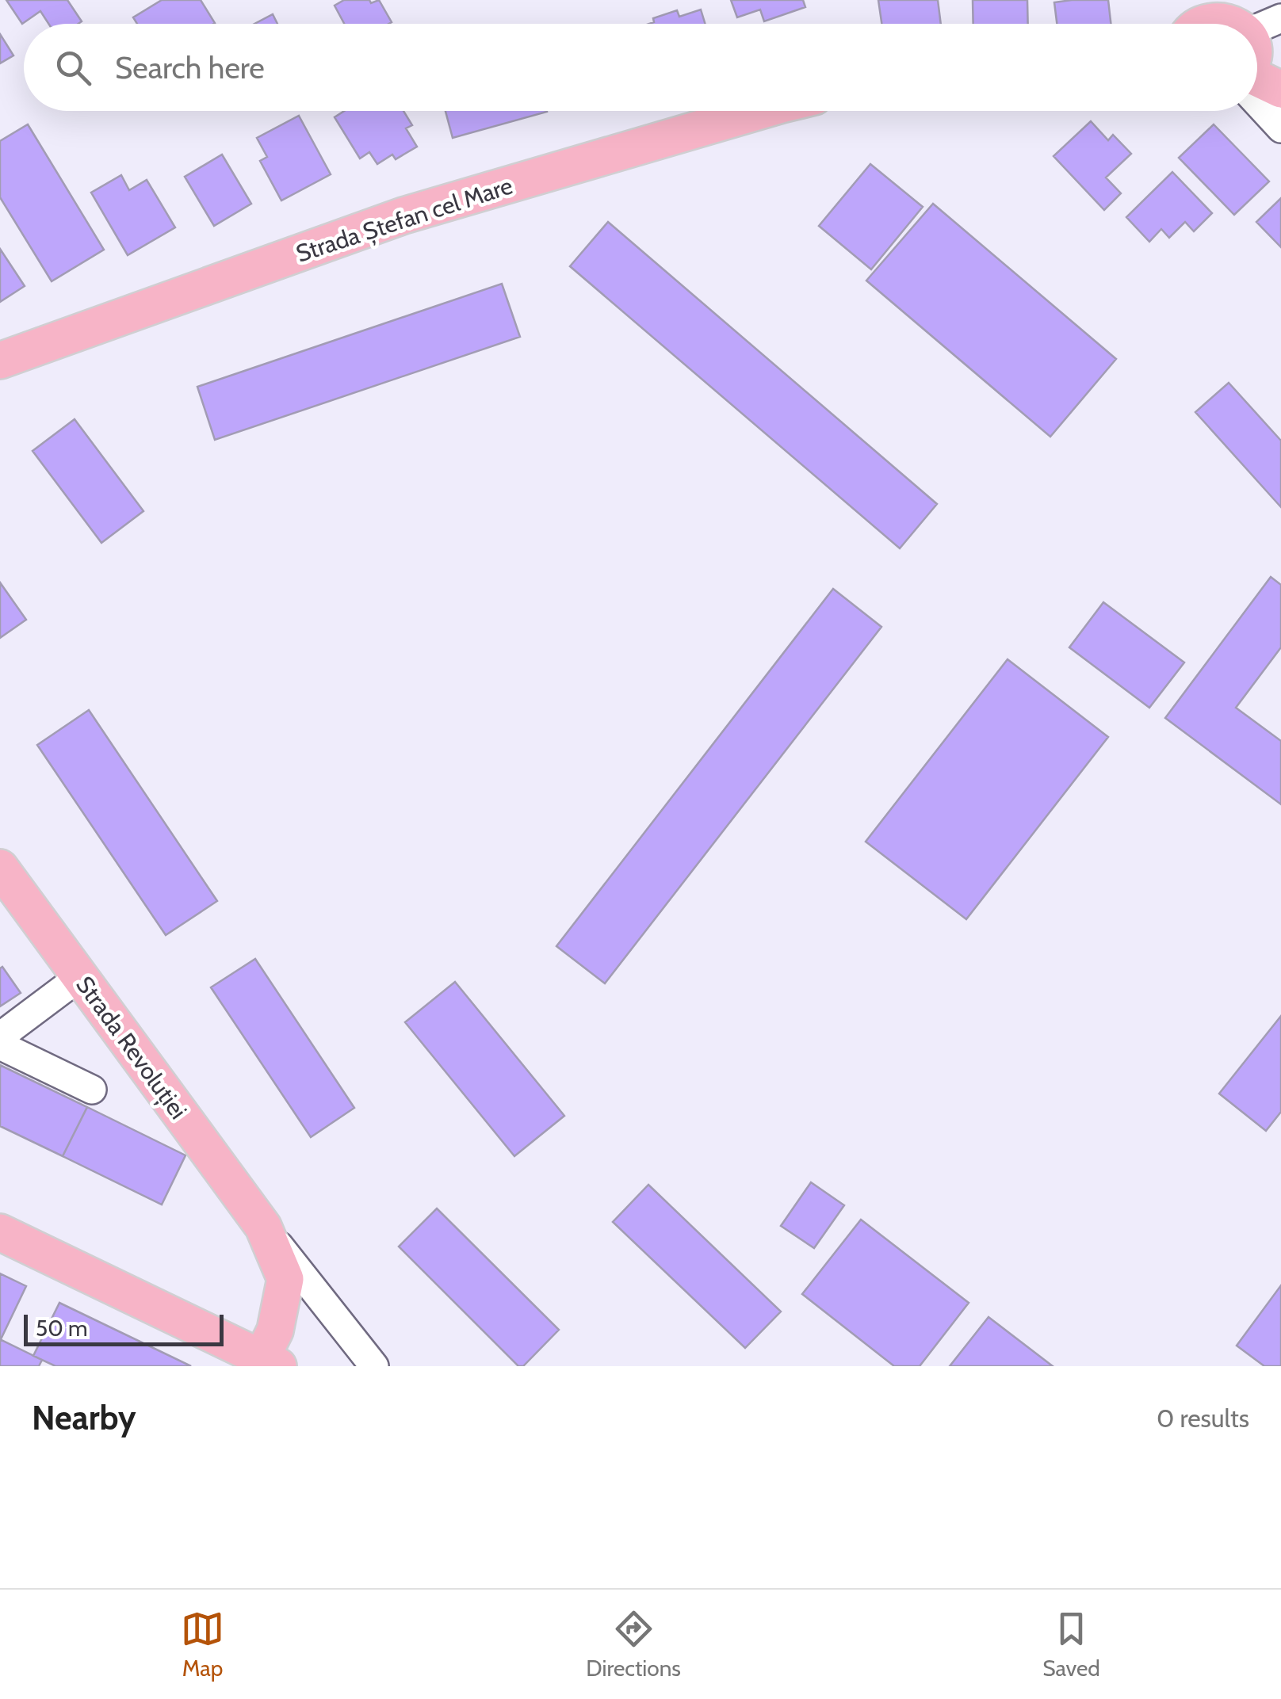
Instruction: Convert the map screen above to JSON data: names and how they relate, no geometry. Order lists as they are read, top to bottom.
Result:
{
  "streets": {
    "main road": ["Strada Ștefan cel Mare", "Strada Revoluției"]
  },
  "scale_bar": "50 m",
  "page": {
    "search": "Search here",
    "scale": "50 m",
    "heading": ["Nearby", "0 results"],
    "nav": ["Map", "Directions", "Saved"]
  }
}
